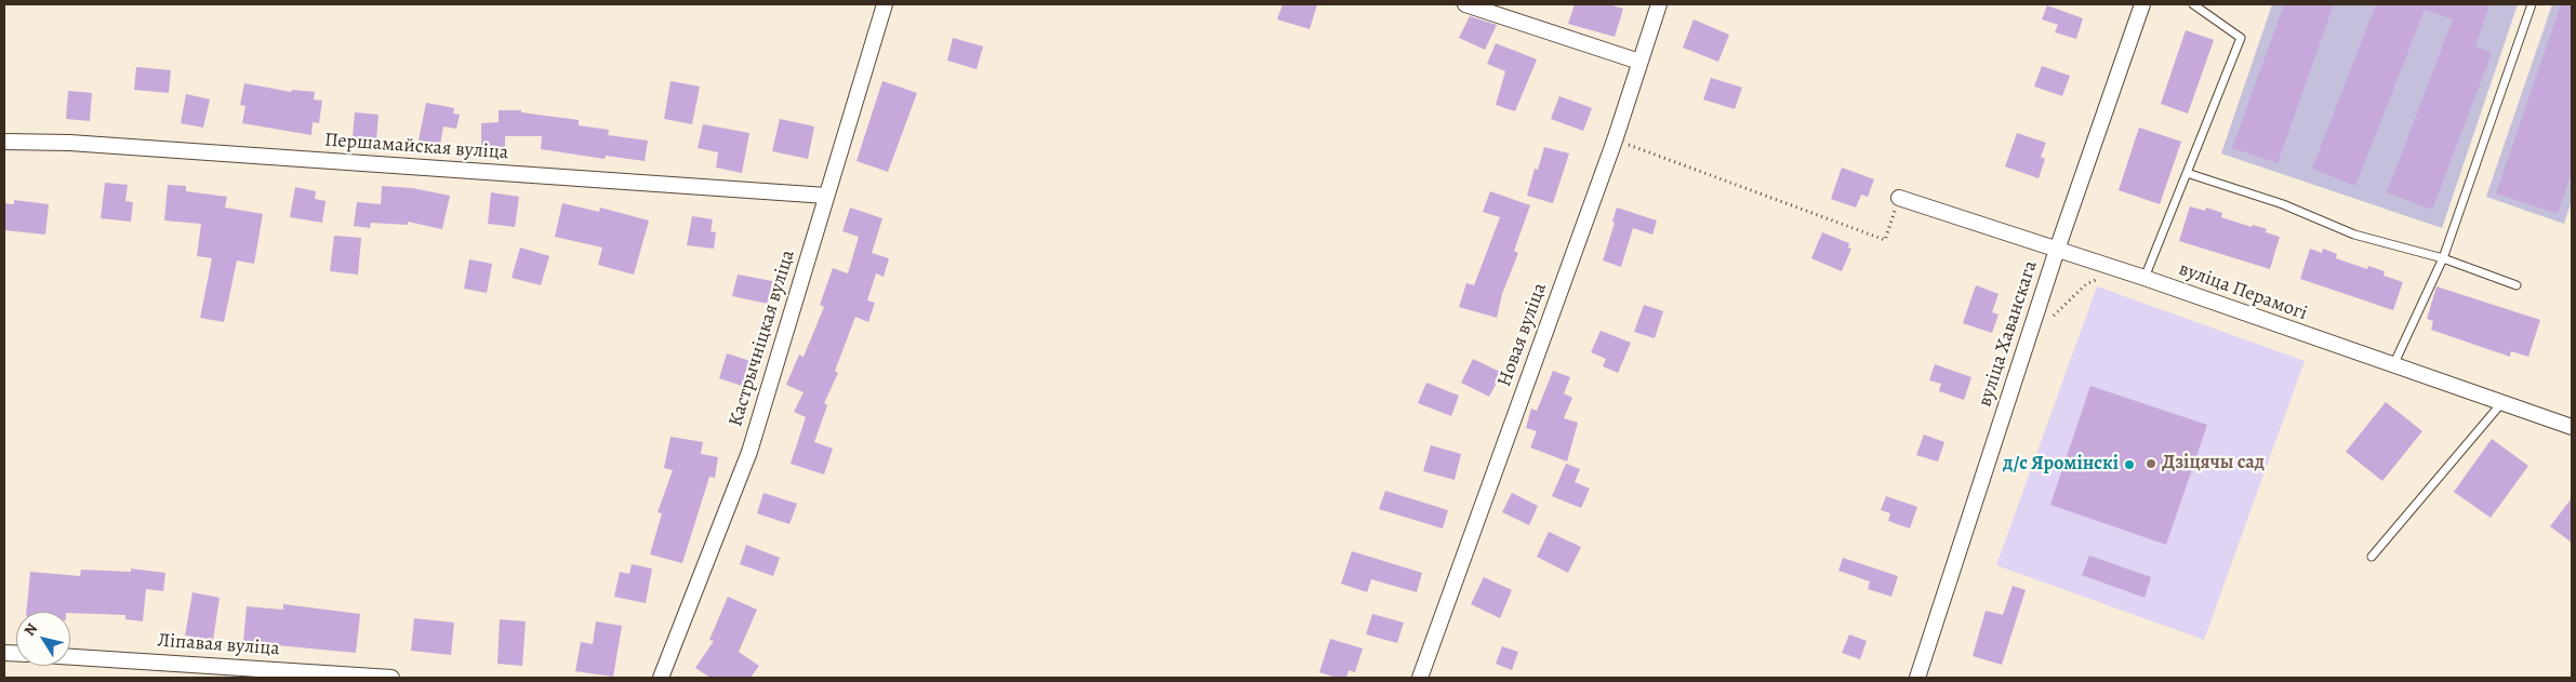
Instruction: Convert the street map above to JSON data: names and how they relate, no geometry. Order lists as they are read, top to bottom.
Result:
{
  "streets": {
    "street": [
      "Першамайская вуліца",
      "вуліца Перамогі",
      "вуліца Хаванскага",
      "Новая вуліца",
      "Кастрычніцкая вуліца",
      "Ліпавая вуліца"
    ]
  },
  "crossings": [
    ["Першамайская вуліца", "Кастрычніцкая вуліца"],
    ["вуліца Перамогі", "вуліца Хаванскага"]
  ],
  "places": ["Дзіцячы сад", "д/с Яромінскі"],
  "north": "top left"
}
